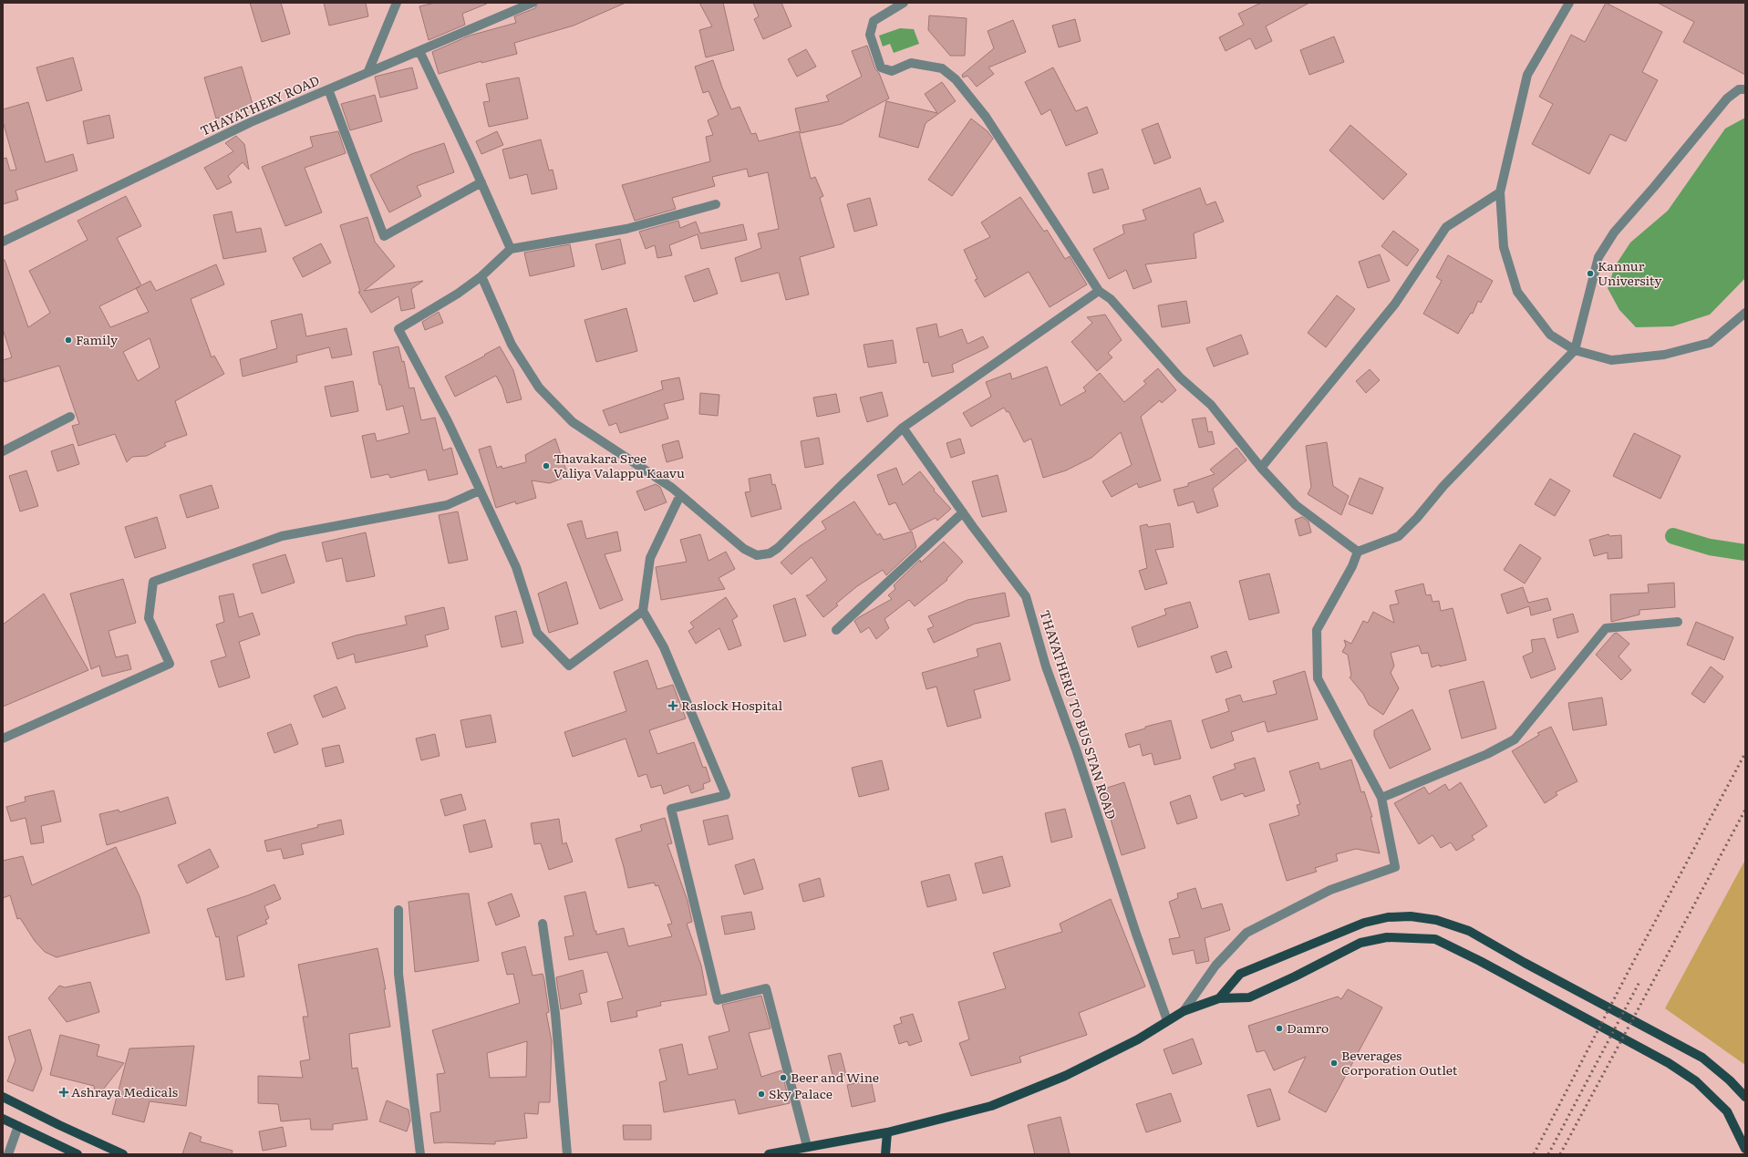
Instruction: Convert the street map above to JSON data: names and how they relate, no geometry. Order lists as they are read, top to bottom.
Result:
{
  "streets": {
    "street": ["THAYATHERY ROAD", "THAYATHERU TO BUS STAN ROAD"]
  },
  "places": {
    "other": [
      "Kannur University",
      "Family",
      "Thavakara Sree Valiya Valappu Kaavu",
      "Damro",
      "Beverages Corporation Outlet",
      "Beer and Wine",
      "Sky Palace"
    ],
    "health": ["Raslock Hospital", "Ashraya Medicals"]
  }
}
